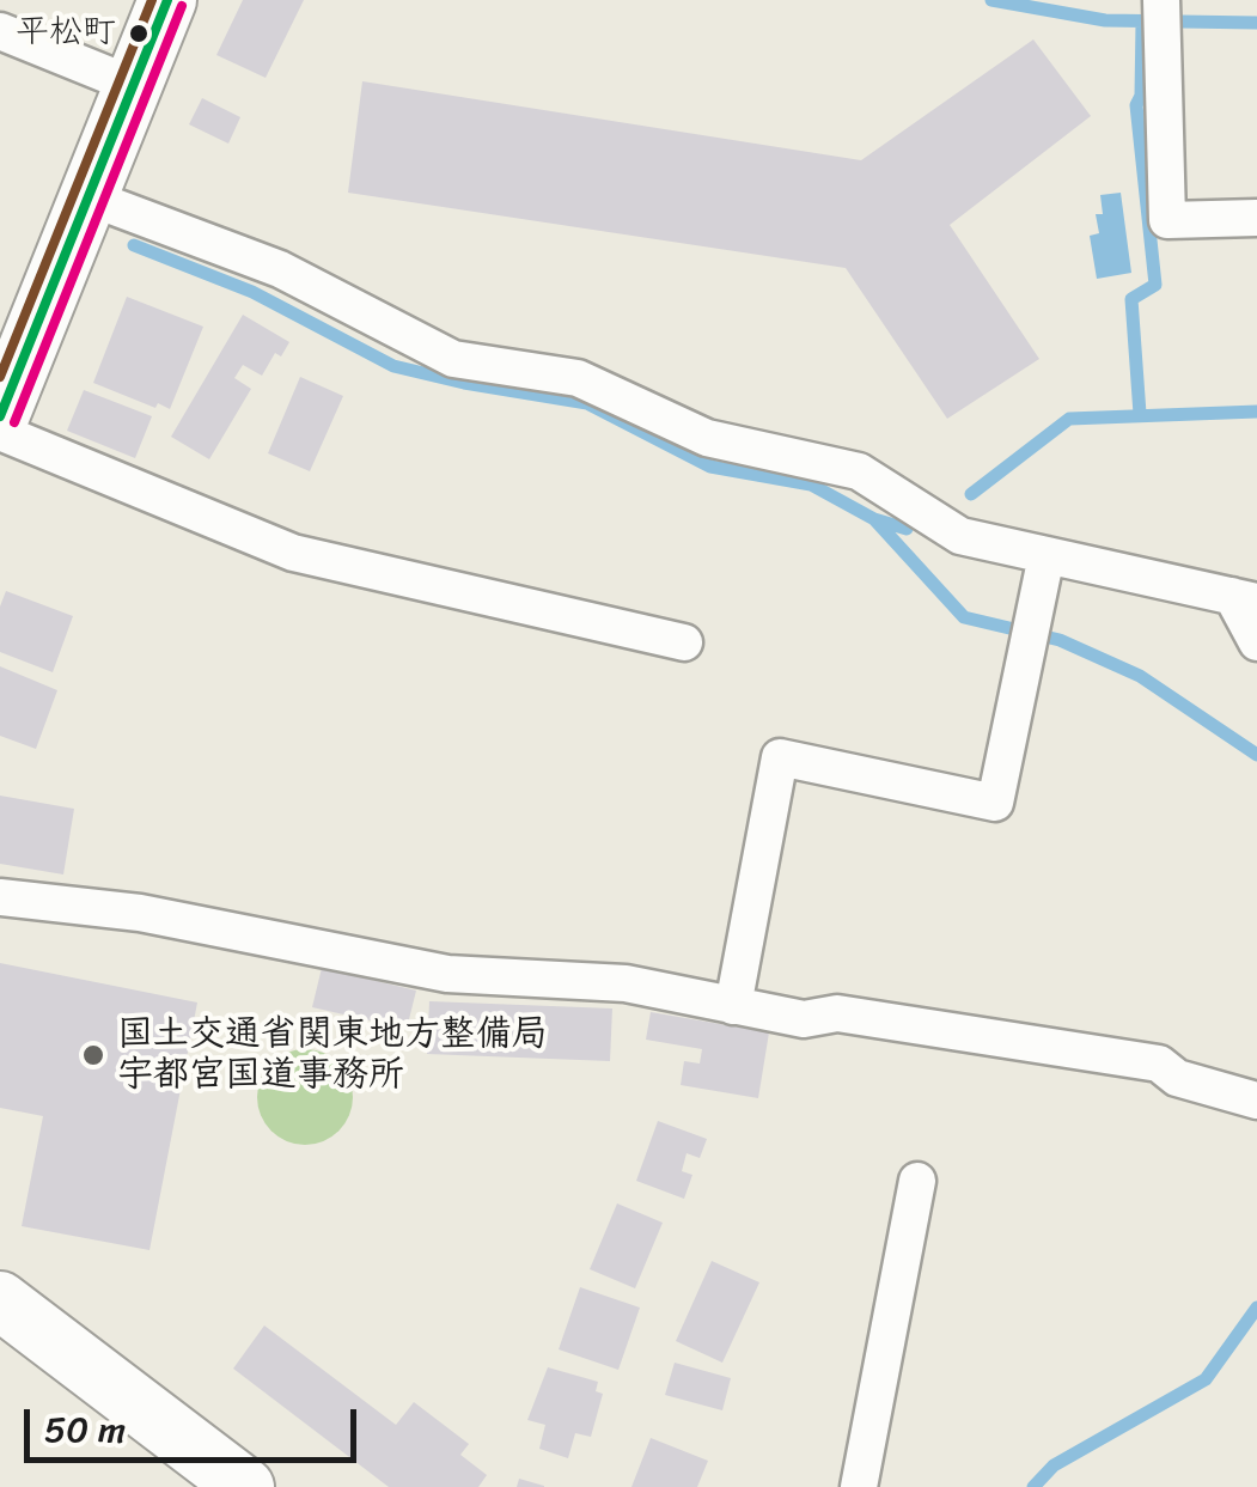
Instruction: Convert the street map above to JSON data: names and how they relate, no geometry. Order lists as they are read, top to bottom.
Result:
{
  "places": ["平松町", "国土交通省関東地方整備局 宇都宮国道事務所"],
  "scale_bar": "50 m"
}
